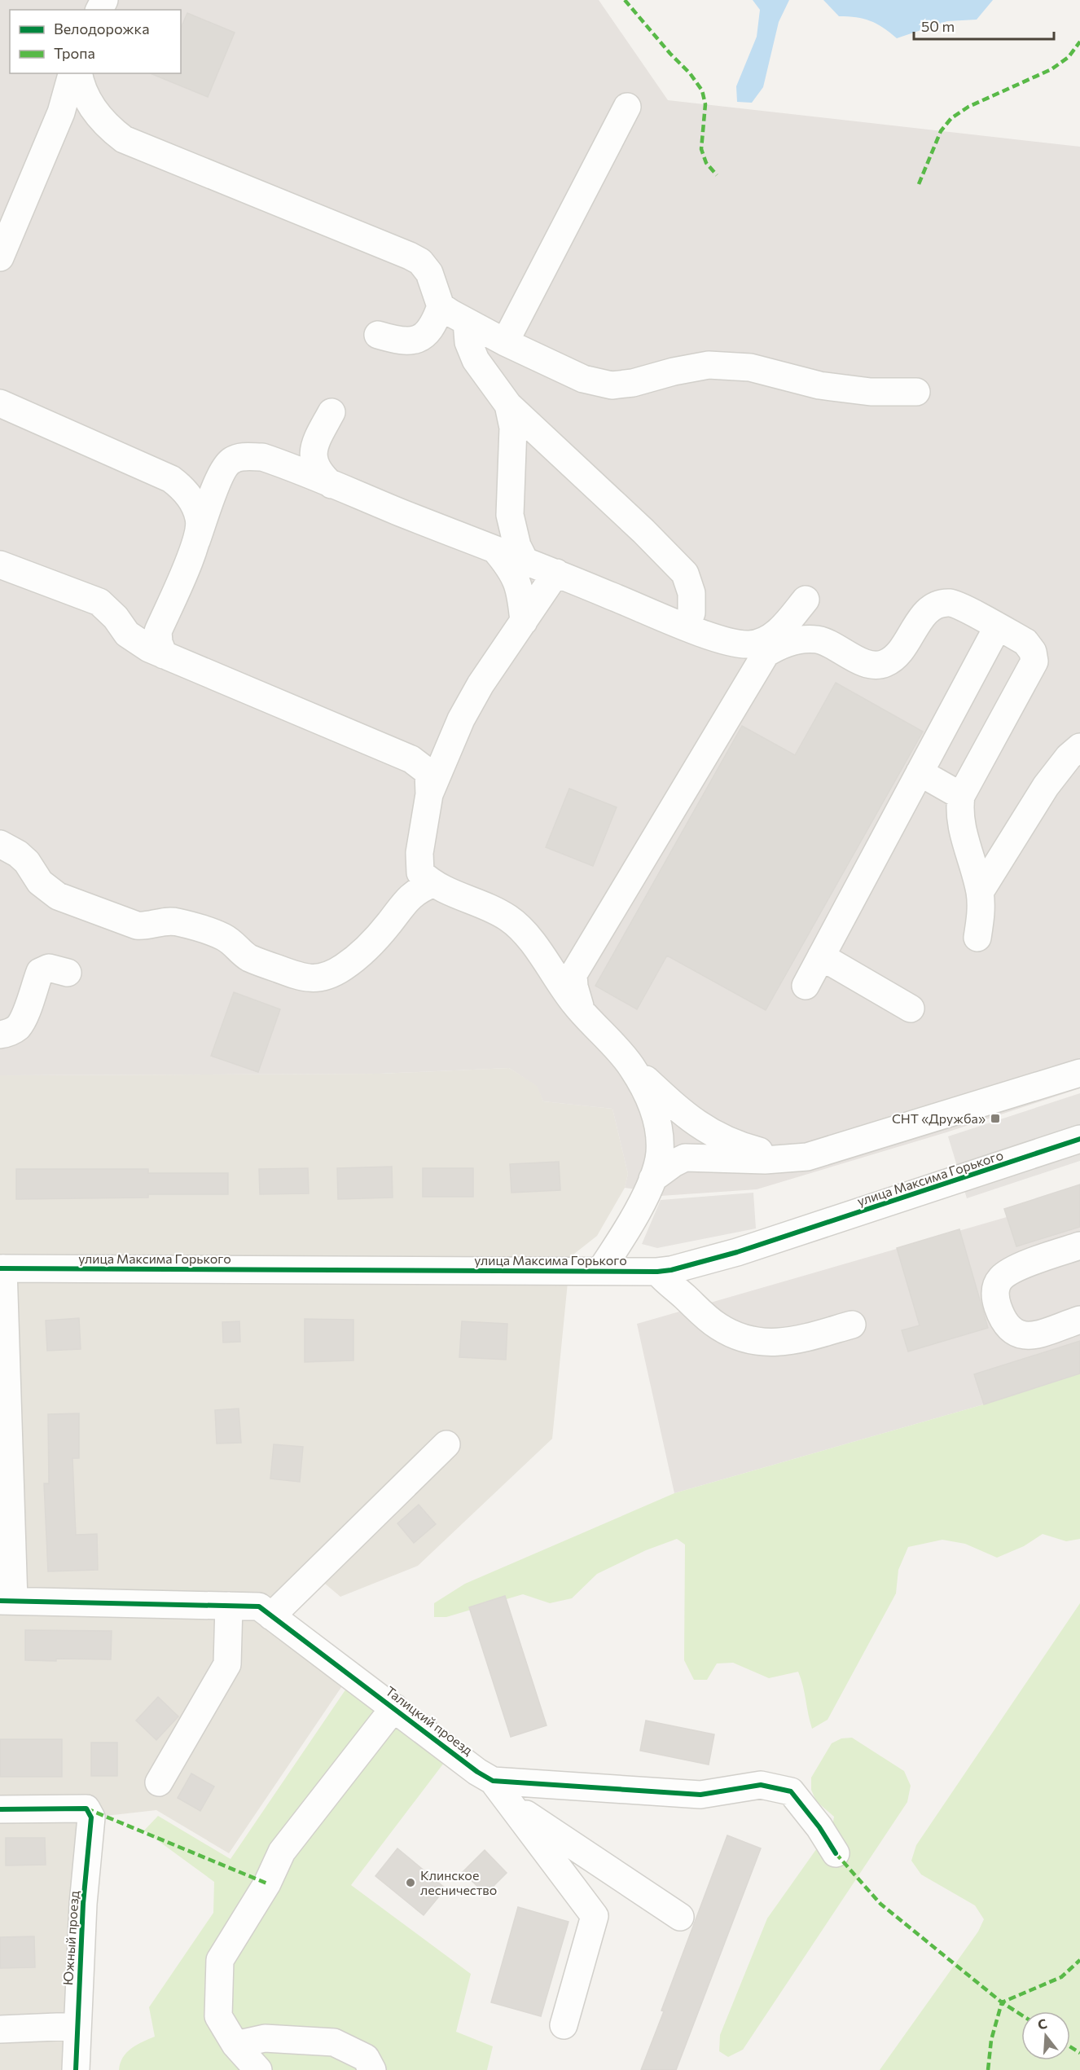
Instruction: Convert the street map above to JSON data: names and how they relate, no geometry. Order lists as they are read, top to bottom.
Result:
{
  "streets": {
    "street": ["улица Максима Горького", "Талицкий проезд", "Южный проезд"]
  },
  "places": {
    "transit": ["СНТ «Дружба»"],
    "other": ["Клинское лесничество"]
  },
  "legend": ["Велодорожка", "Тропа"],
  "scale_bar": "50 m",
  "north": "top"
}
